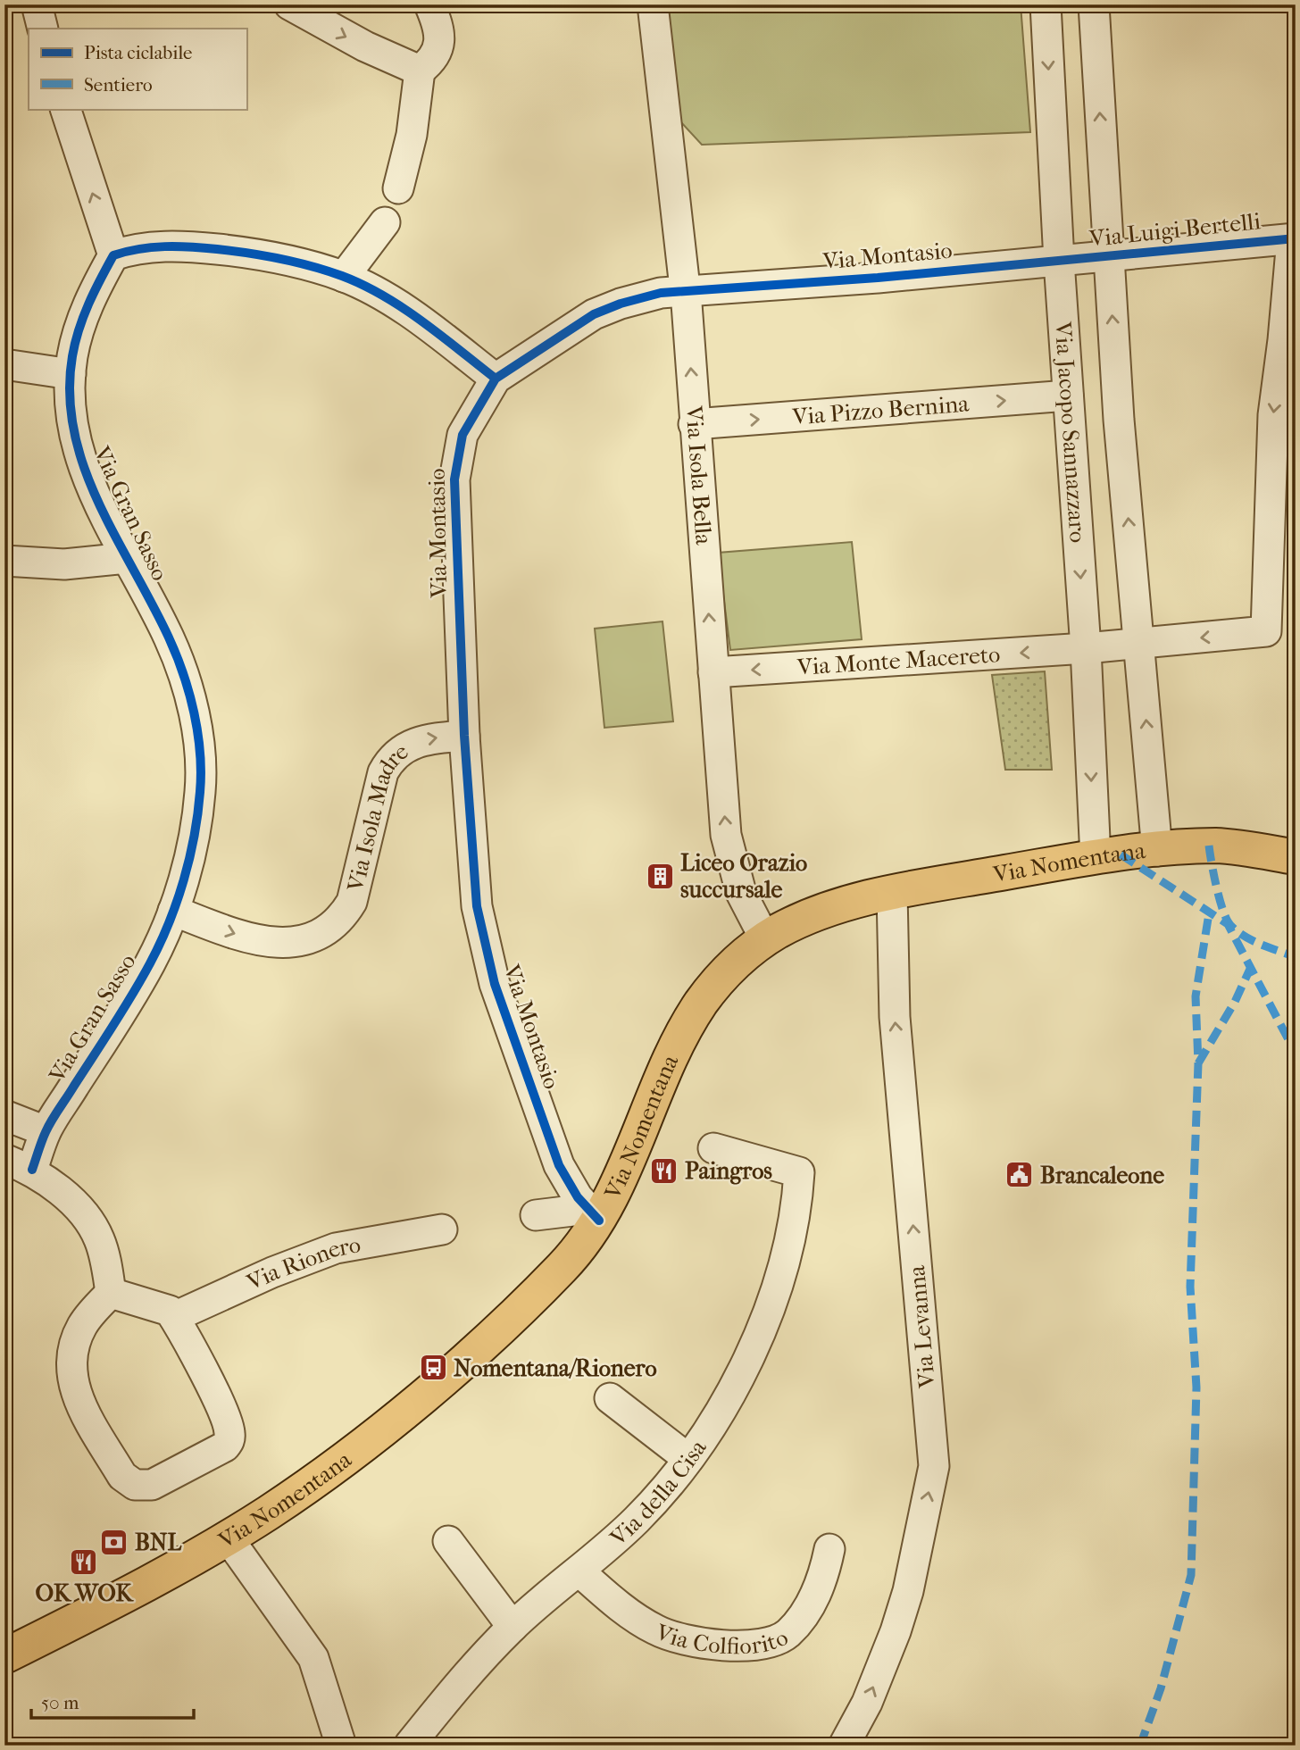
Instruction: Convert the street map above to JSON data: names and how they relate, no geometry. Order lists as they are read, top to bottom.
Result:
{
  "streets": {
    "main road": ["Via Nomentana"],
    "street": [
      "Via Luigi Bertelli",
      "Via Montasio",
      "Via Pizzo Bernina",
      "Via Jacopo Sannazzaro",
      "Via Isola Bella",
      "Via Gran Sasso",
      "Via Monte Macereto",
      "Via Isola Madre",
      "Via Rionero",
      "Via Levanna",
      "Via della Cisa",
      "Via Colfiorito"
    ]
  },
  "crossings": [
    ["Via Luigi Bertelli", "Via Montasio"],
    ["Via Luigi Bertelli", "Via Jacopo Sannazzaro"],
    ["Via Luigi Bertelli", "Via Monte Macereto"],
    ["Via Montasio", "Via Jacopo Sannazzaro"],
    ["Via Montasio", "Via Isola Bella"],
    ["Via Montasio", "Via Isola Madre"],
    ["Via Montasio", "Via Nomentana"],
    ["Via Pizzo Bernina", "Via Jacopo Sannazzaro"],
    ["Via Pizzo Bernina", "Via Isola Bella"],
    ["Via Jacopo Sannazzaro", "Via Monte Macereto"],
    ["Via Jacopo Sannazzaro", "Via Nomentana"],
    ["Via Isola Bella", "Via Monte Macereto"],
    ["Via Isola Bella", "Via Nomentana"],
    ["Via Gran Sasso", "Via Isola Madre"],
    ["Via Nomentana", "Via Levanna"],
    ["Via della Cisa", "Via Colfiorito"]
  ],
  "one_way": ["Via Pizzo Bernina", "Via Isola Bella", "Via Levanna"],
  "places": {
    "building": ["Liceo Orazio succursale"],
    "restaurant": ["Paingros", "OK WOK"],
    "public building": ["Brancaleone"],
    "bus stop": ["Nomentana/Rionero"],
    "bank": ["BNL"]
  },
  "legend": ["Pista ciclabile", "Sentiero"],
  "scale_bar": "50 m"
}
